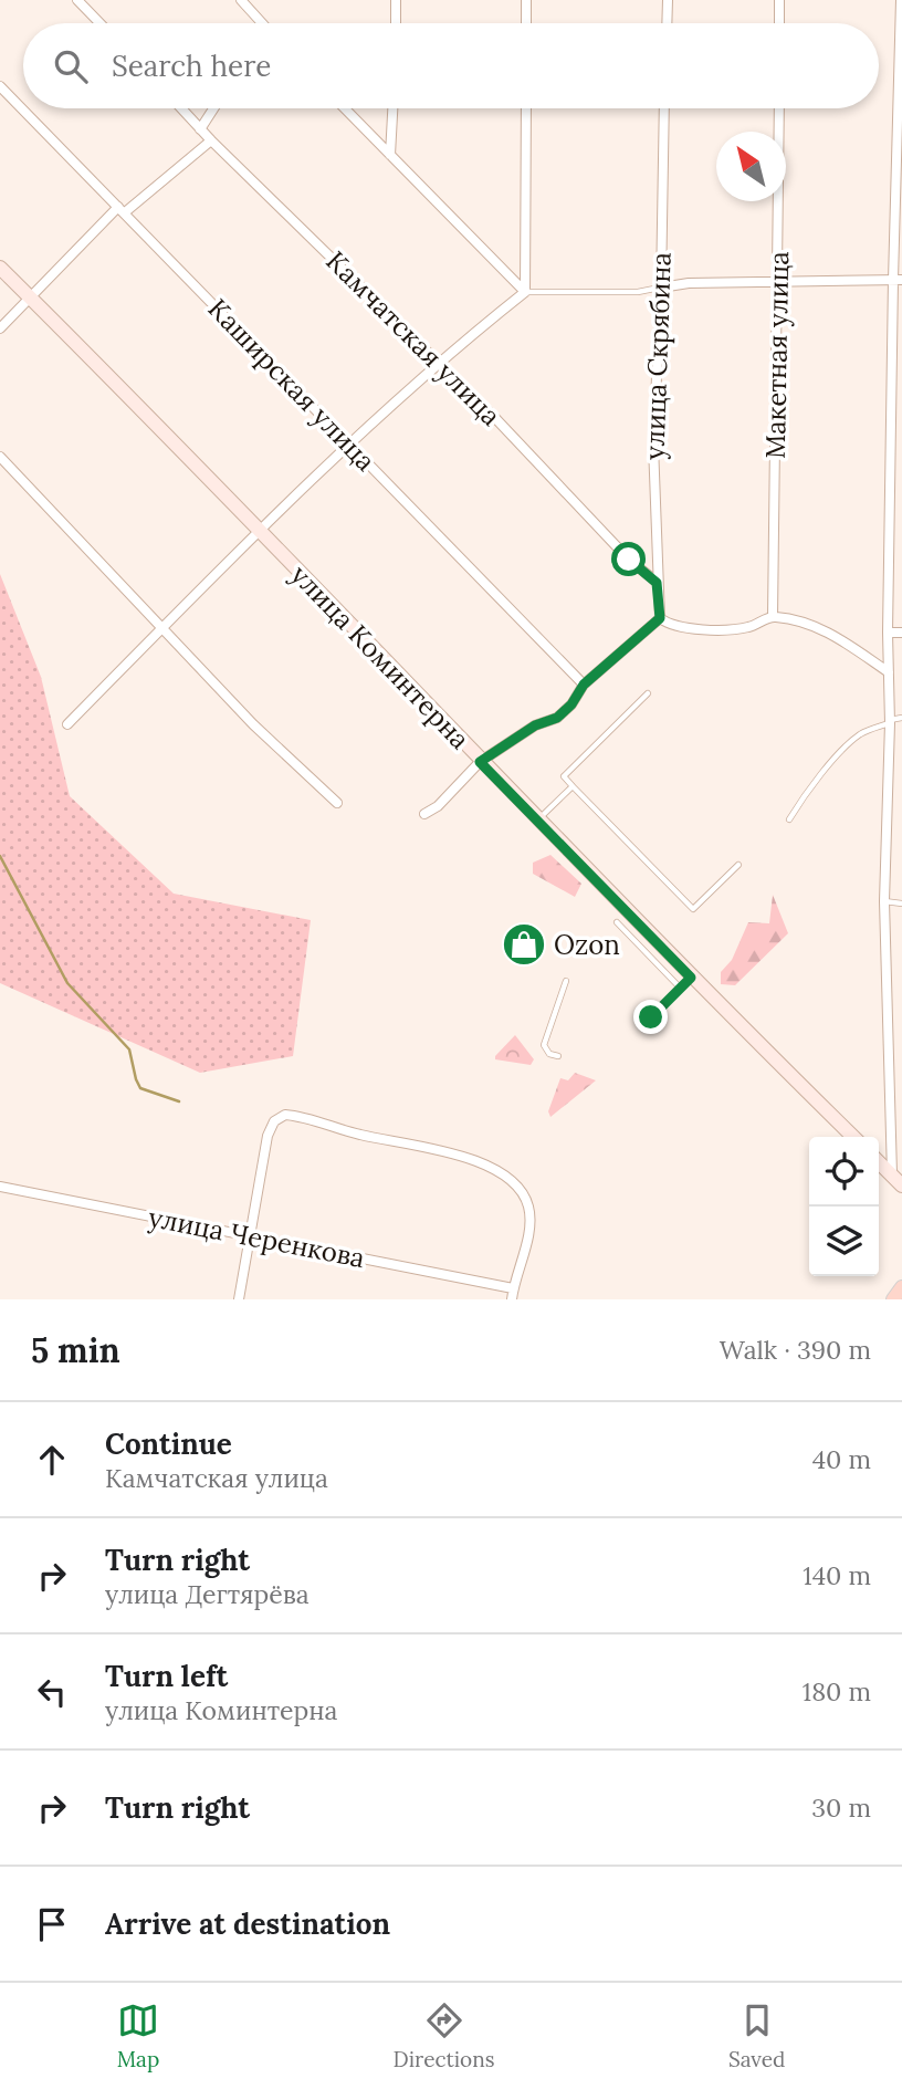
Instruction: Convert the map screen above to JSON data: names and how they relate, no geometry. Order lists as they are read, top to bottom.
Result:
{
  "streets": {
    "street": [
      "Камчатская улица",
      "Макетная улица",
      "улица Скрябина",
      "Каширская улица",
      "улица Коминтерна",
      "улица Черенкова"
    ]
  },
  "crossings": [
    ["Камчатская улица", "улица Скрябина"]
  ],
  "places": {
    "shop": ["Ozon"]
  },
  "north": "top left",
  "page": {
    "search": "Search here",
    "heading": ["5 min", "Walk · 390 m"],
    "list": [
      ["Continue", "Камчатская улица", "40 m"],
      ["Turn right", "улица Дегтярёва", "140 m"],
      ["Turn left", "улица Коминтерна", "180 m"],
      ["Turn right", "30 m"],
      "Arrive at destination"
    ],
    "nav": ["Map", "Directions", "Saved"]
  }
}
